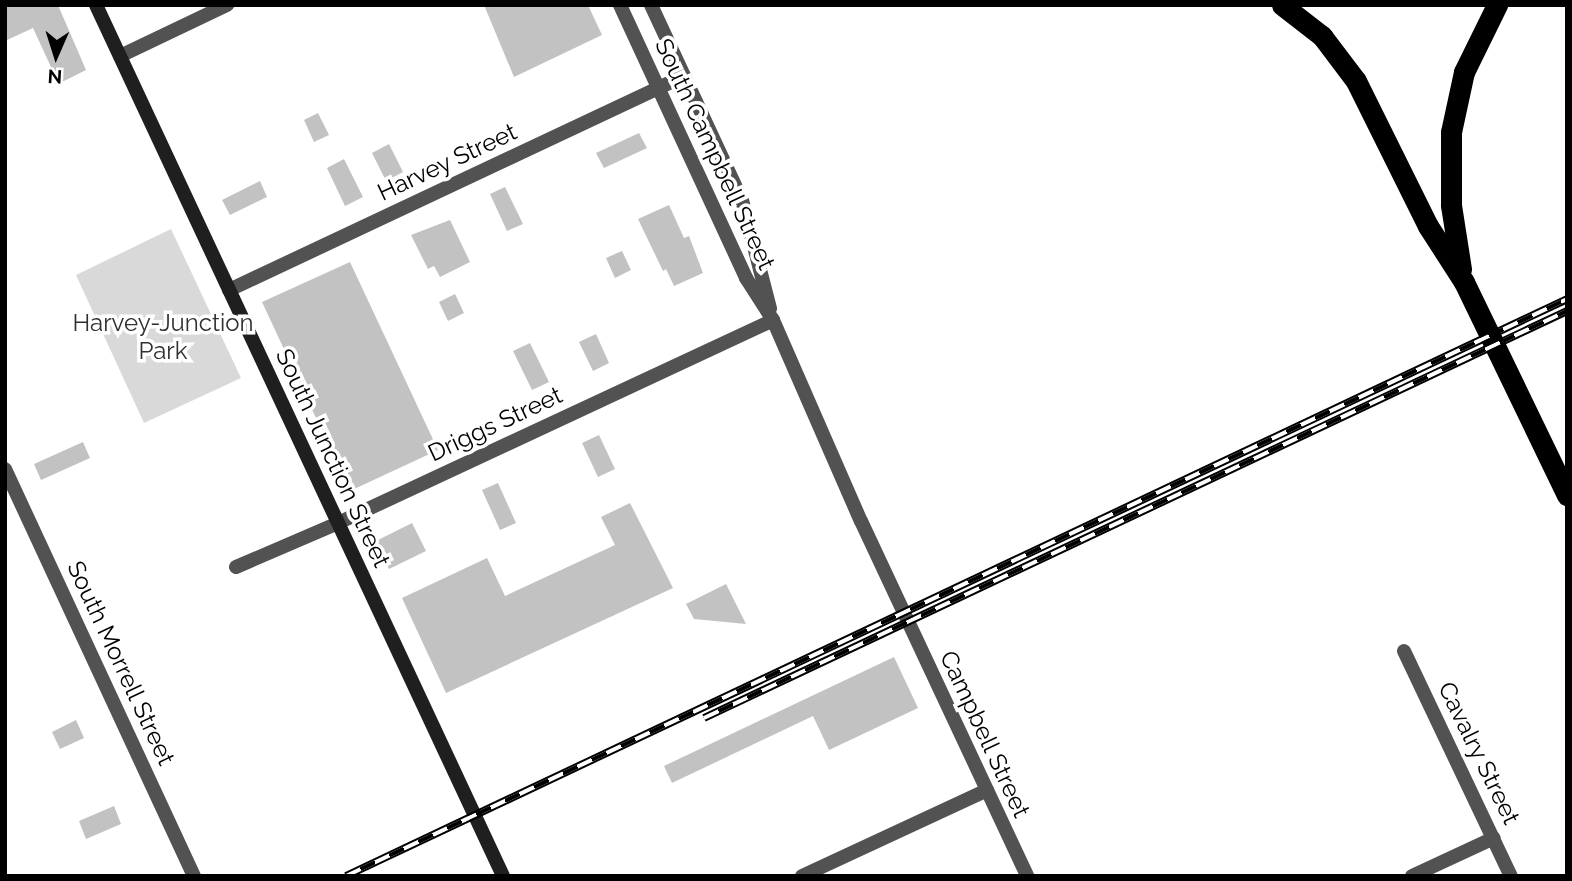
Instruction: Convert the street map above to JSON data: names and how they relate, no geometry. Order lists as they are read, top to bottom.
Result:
{
  "streets": {
    "street": [
      "South Campbell Street",
      "Harvey Street",
      "Driggs Street",
      "South Junction Street",
      "South Morrell Street",
      "Campbell Street",
      "Cavalry Street"
    ]
  },
  "crossings": [
    ["South Campbell Street", "Harvey Street"],
    ["South Campbell Street", "Driggs Street"],
    ["South Campbell Street", "Campbell Street"],
    ["Harvey Street", "South Junction Street"],
    ["Driggs Street", "South Junction Street"]
  ],
  "parks": ["Harvey-Junction Park"],
  "north": "bottom"
}
